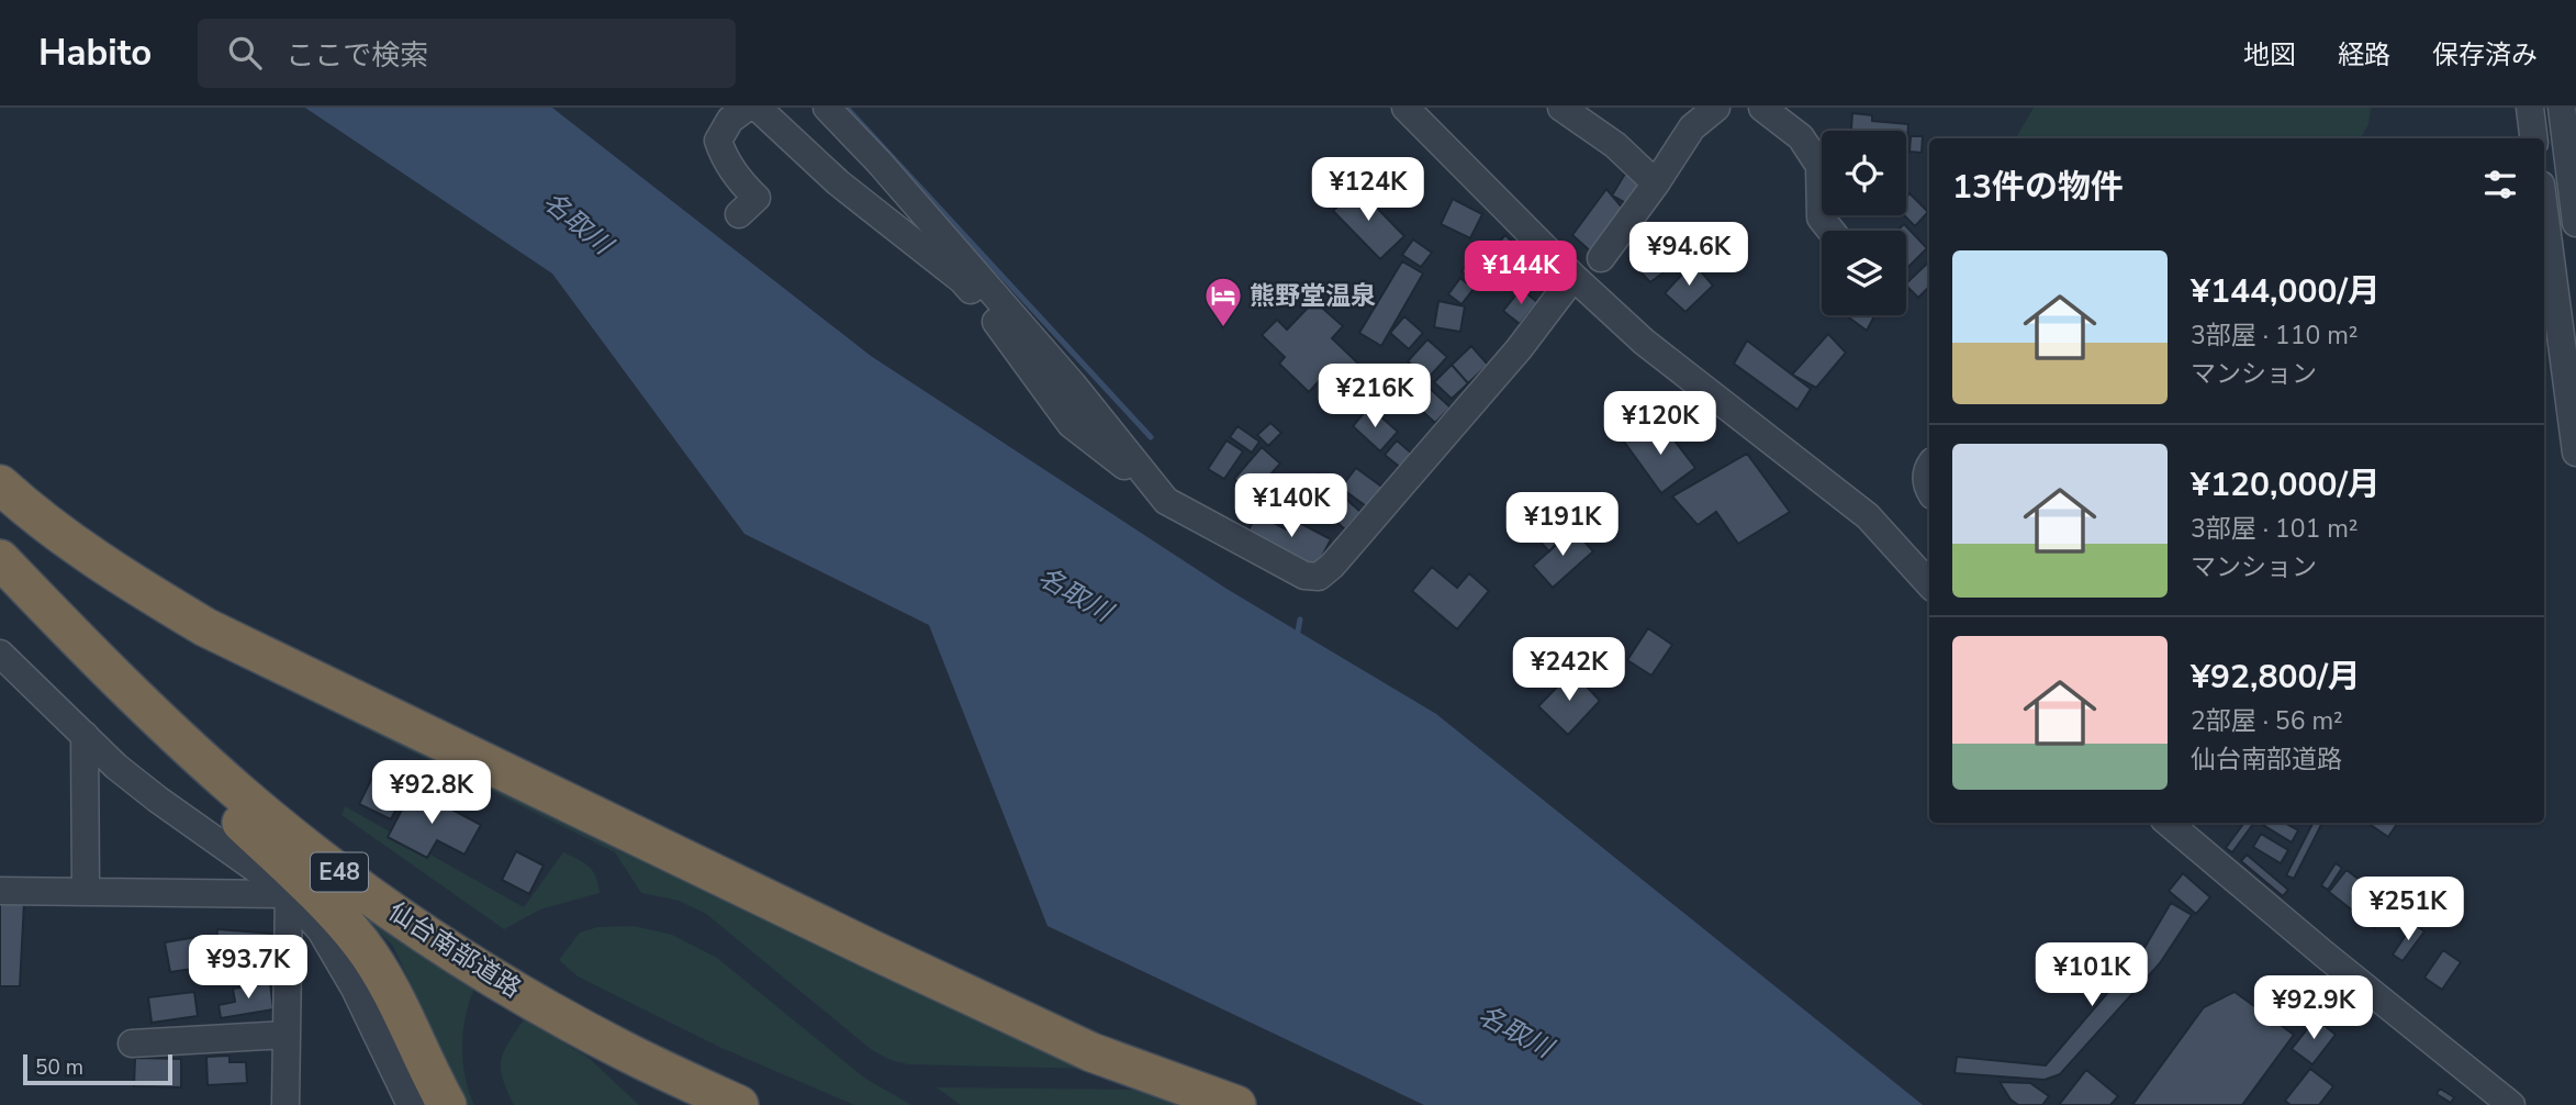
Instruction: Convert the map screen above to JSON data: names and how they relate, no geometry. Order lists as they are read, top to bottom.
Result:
{
  "streets": {
    "highway": ["E48", "仙台南部道路"]
  },
  "water": ["名取川"],
  "places": {
    "hotel": ["熊野堂温泉"]
  },
  "scale_bar": "50 m",
  "page": {
    "header": "Habito",
    "search": "ここで検索",
    "nav": ["地図", "経路", "保存済み"],
    "heading": "13件の物件",
    "price": [
      "¥124K",
      "¥94.6K",
      "¥144K",
      "¥216K",
      "¥120K",
      "¥140K",
      "¥191K",
      "¥242K",
      "¥92.8K",
      "¥251K",
      "¥93.7K",
      "¥101K",
      "¥92.9K"
    ],
    "list": [
      {
        "name": "¥144,000/月",
        "note": "3部屋 · 110 m² · マンション"
      },
      {
        "name": "¥120,000/月",
        "note": "3部屋 · 101 m² · マンション"
      },
      {
        "name": "¥92,800/月",
        "note": "2部屋 · 56 m² · 仙台南部道路"
      }
    ],
    "scale": "50 m"
  }
}
